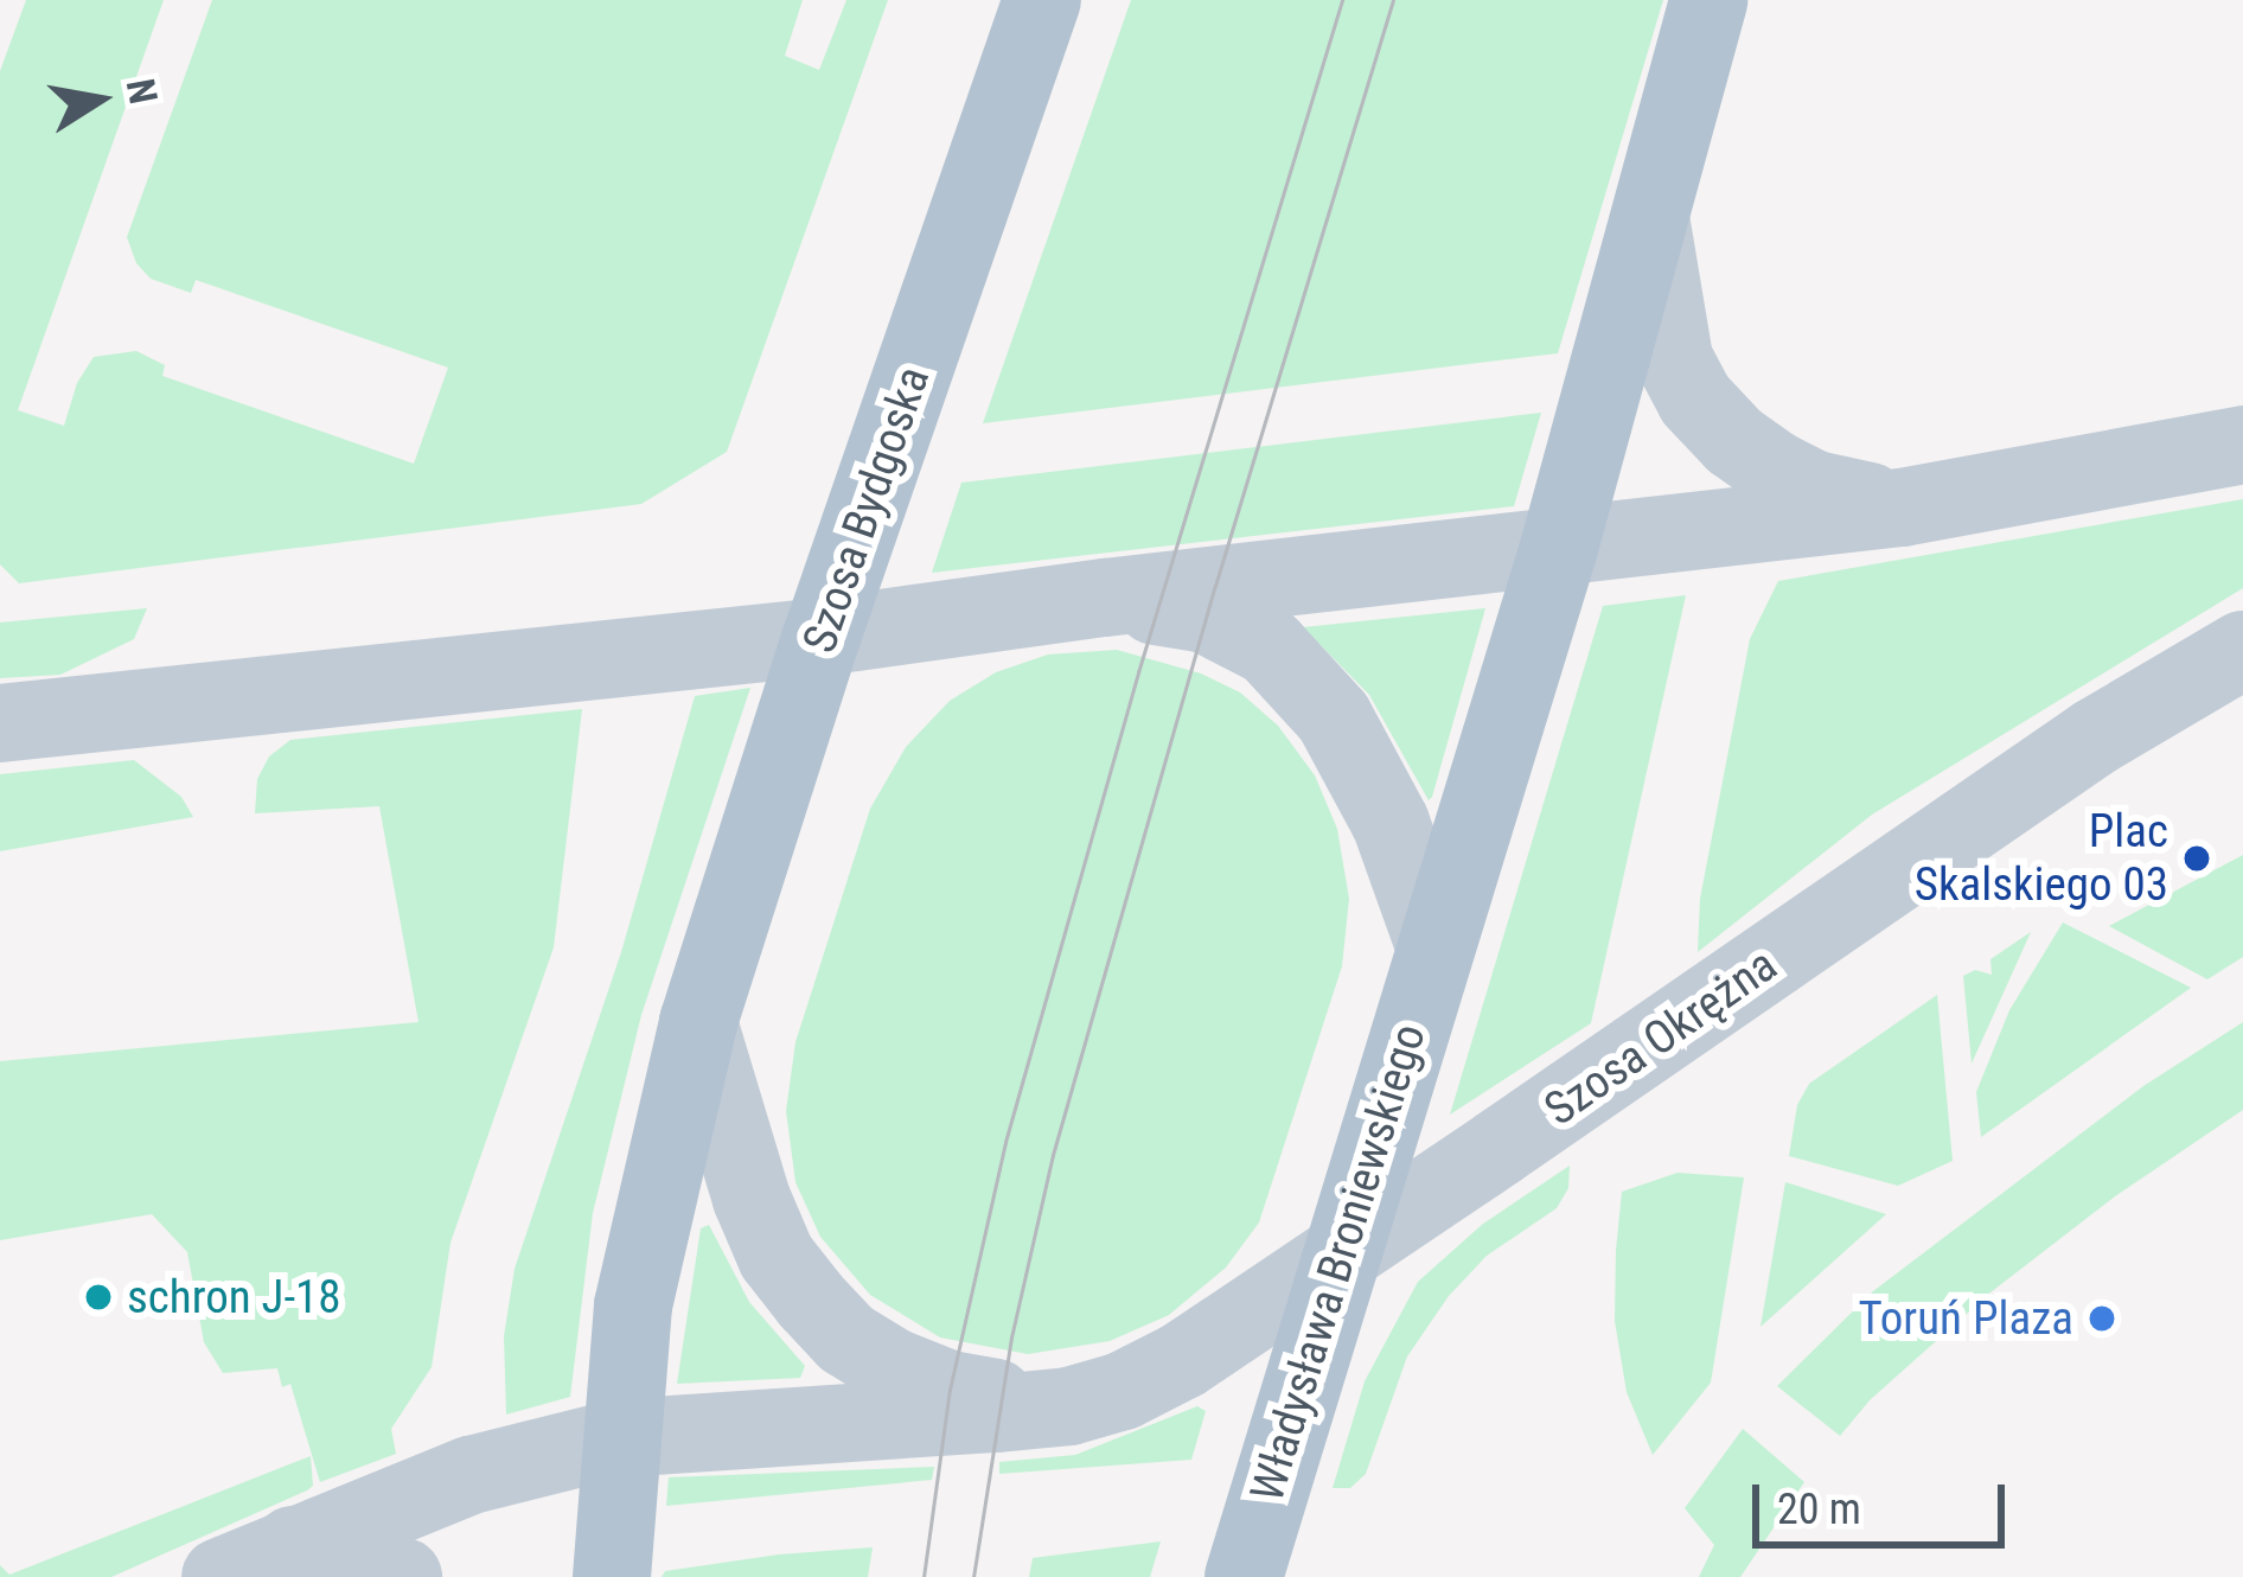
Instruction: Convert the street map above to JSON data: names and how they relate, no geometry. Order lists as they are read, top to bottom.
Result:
{
  "streets": {
    "main road": ["Szosa Bydgoska", "Władysława Broniewskiego"],
    "street": ["Szosa Okrężna"]
  },
  "crossings": [
    ["Szosa Bydgoska", "Szosa Okrężna"],
    ["Szosa Okrężna", "Władysława Broniewskiego"]
  ],
  "places": ["Plac Skalskiego 03", "schron J-18", "Toruń Plaza"],
  "scale_bar": "20 m",
  "north": "right"
}
